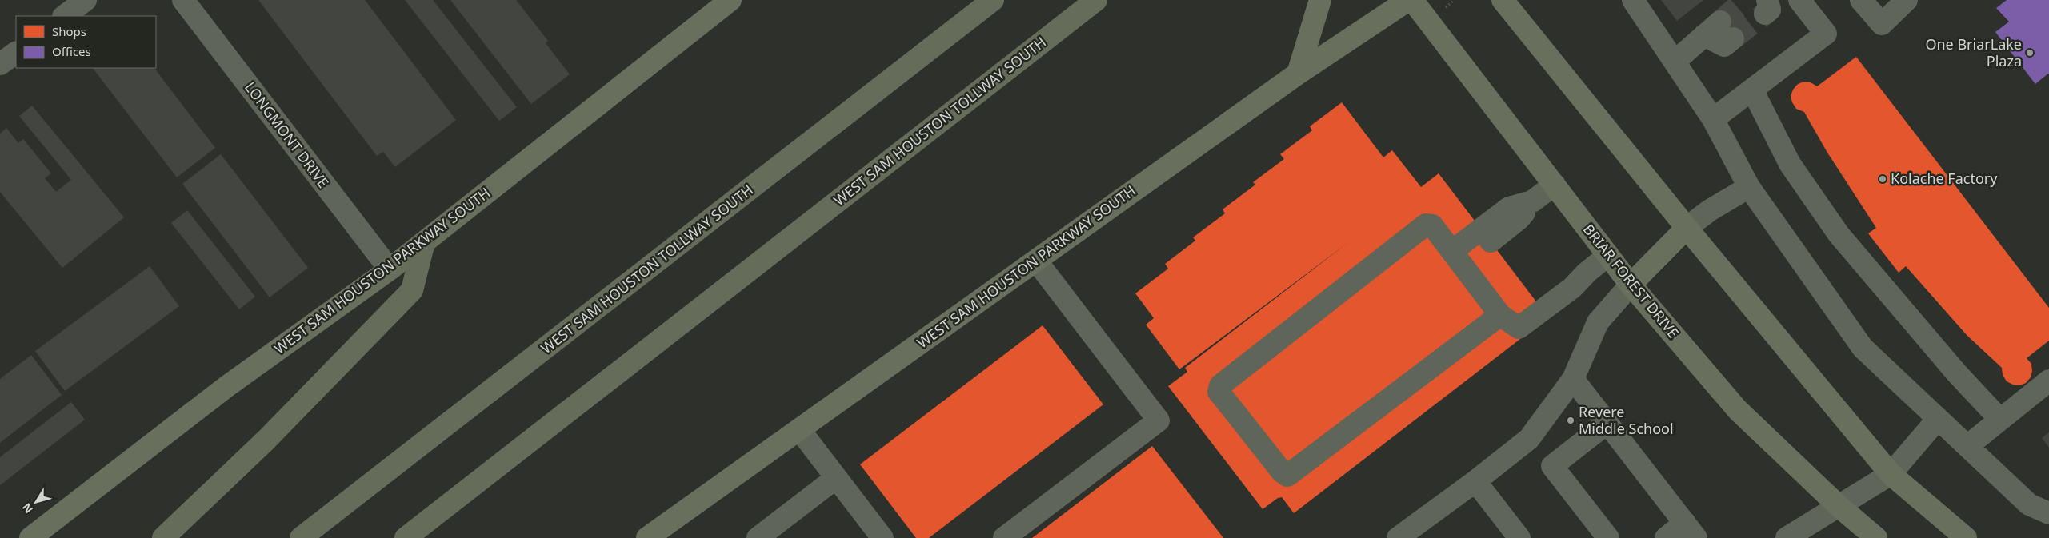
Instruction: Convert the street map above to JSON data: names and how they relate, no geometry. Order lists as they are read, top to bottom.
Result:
{
  "streets": {
    "highway": ["WEST SAM HOUSTON TOLLWAY SOUTH"],
    "main road": ["WEST SAM HOUSTON PARKWAY SOUTH", "BRIAR FOREST DRIVE"],
    "street": ["LONGMONT DRIVE"]
  },
  "crossings": [
    ["LONGMONT DRIVE", "WEST SAM HOUSTON PARKWAY SOUTH"]
  ],
  "places": ["One BriarLake Plaza", "Kolache Factory", "Revere Middle School"],
  "legend": ["Shops", "Offices"],
  "north": "bottom left"
}
